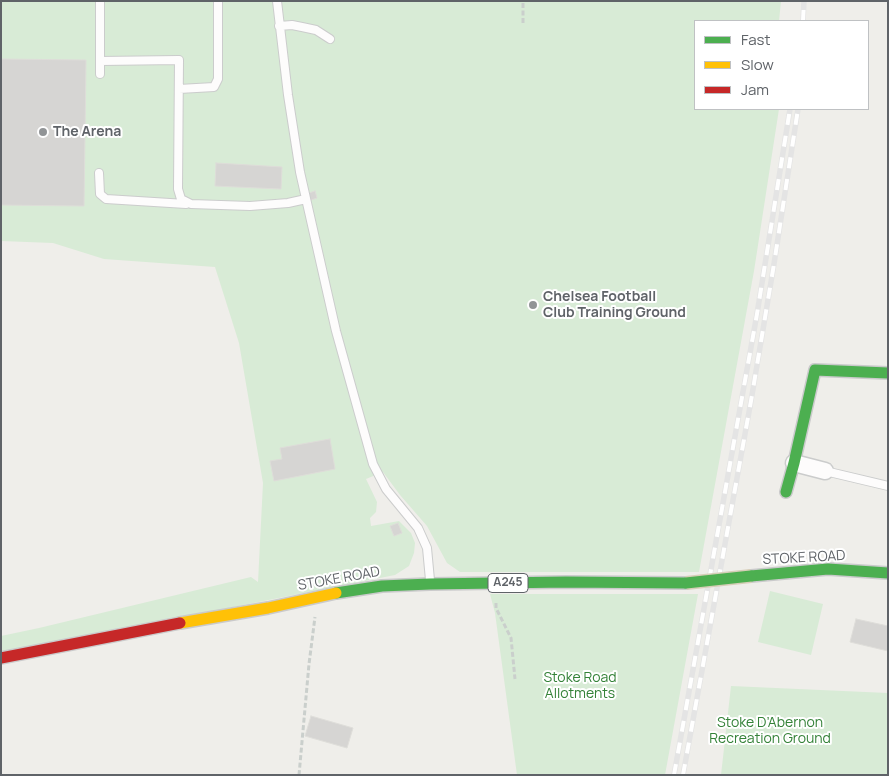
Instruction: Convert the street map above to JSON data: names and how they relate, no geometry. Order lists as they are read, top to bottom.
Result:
{
  "streets": {
    "main road": ["STOKE ROAD", "A245"]
  },
  "parks": ["Stoke Road Allotments", "Stoke D’Abernon Recreation Ground"],
  "places": ["The Arena", "Chelsea Football Club Training Ground"],
  "legend": ["Fast", "Slow", "Jam"]
}
